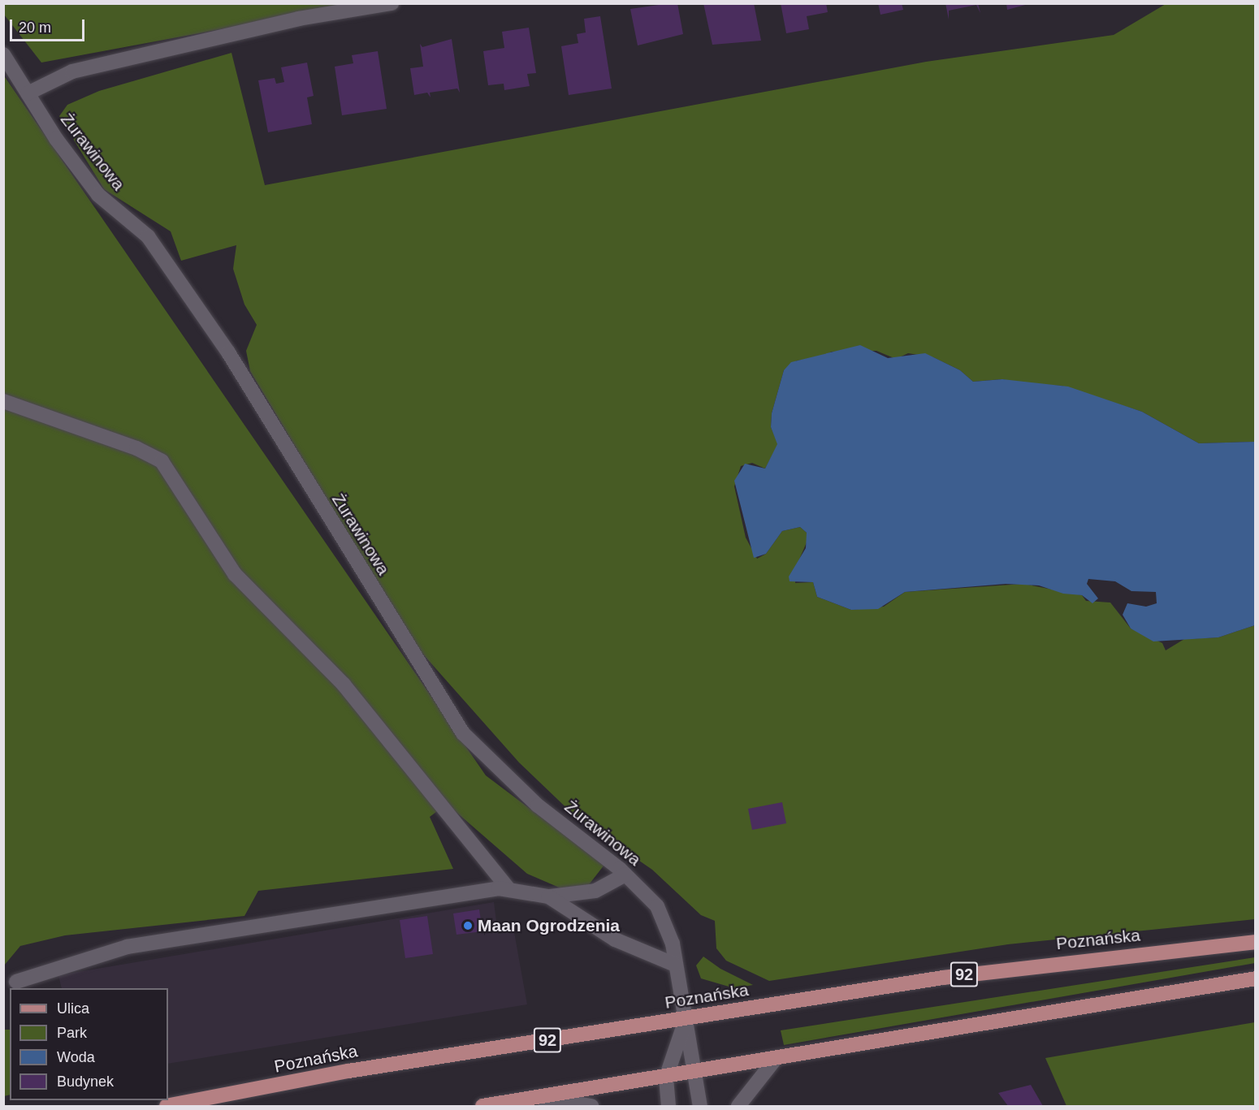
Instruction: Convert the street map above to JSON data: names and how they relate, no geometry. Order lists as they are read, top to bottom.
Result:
{
  "streets": {
    "main road": ["Poznańska", "92"],
    "street": ["Żurawinowa"]
  },
  "crossings": [
    ["Żurawinowa", "Poznańska"]
  ],
  "places": ["Maan Ogrodzenia"],
  "legend": [
    "Ulica",
    "Park",
    "Woda",
    "Budynek"
  ],
  "scale_bar": "20 m"
}
